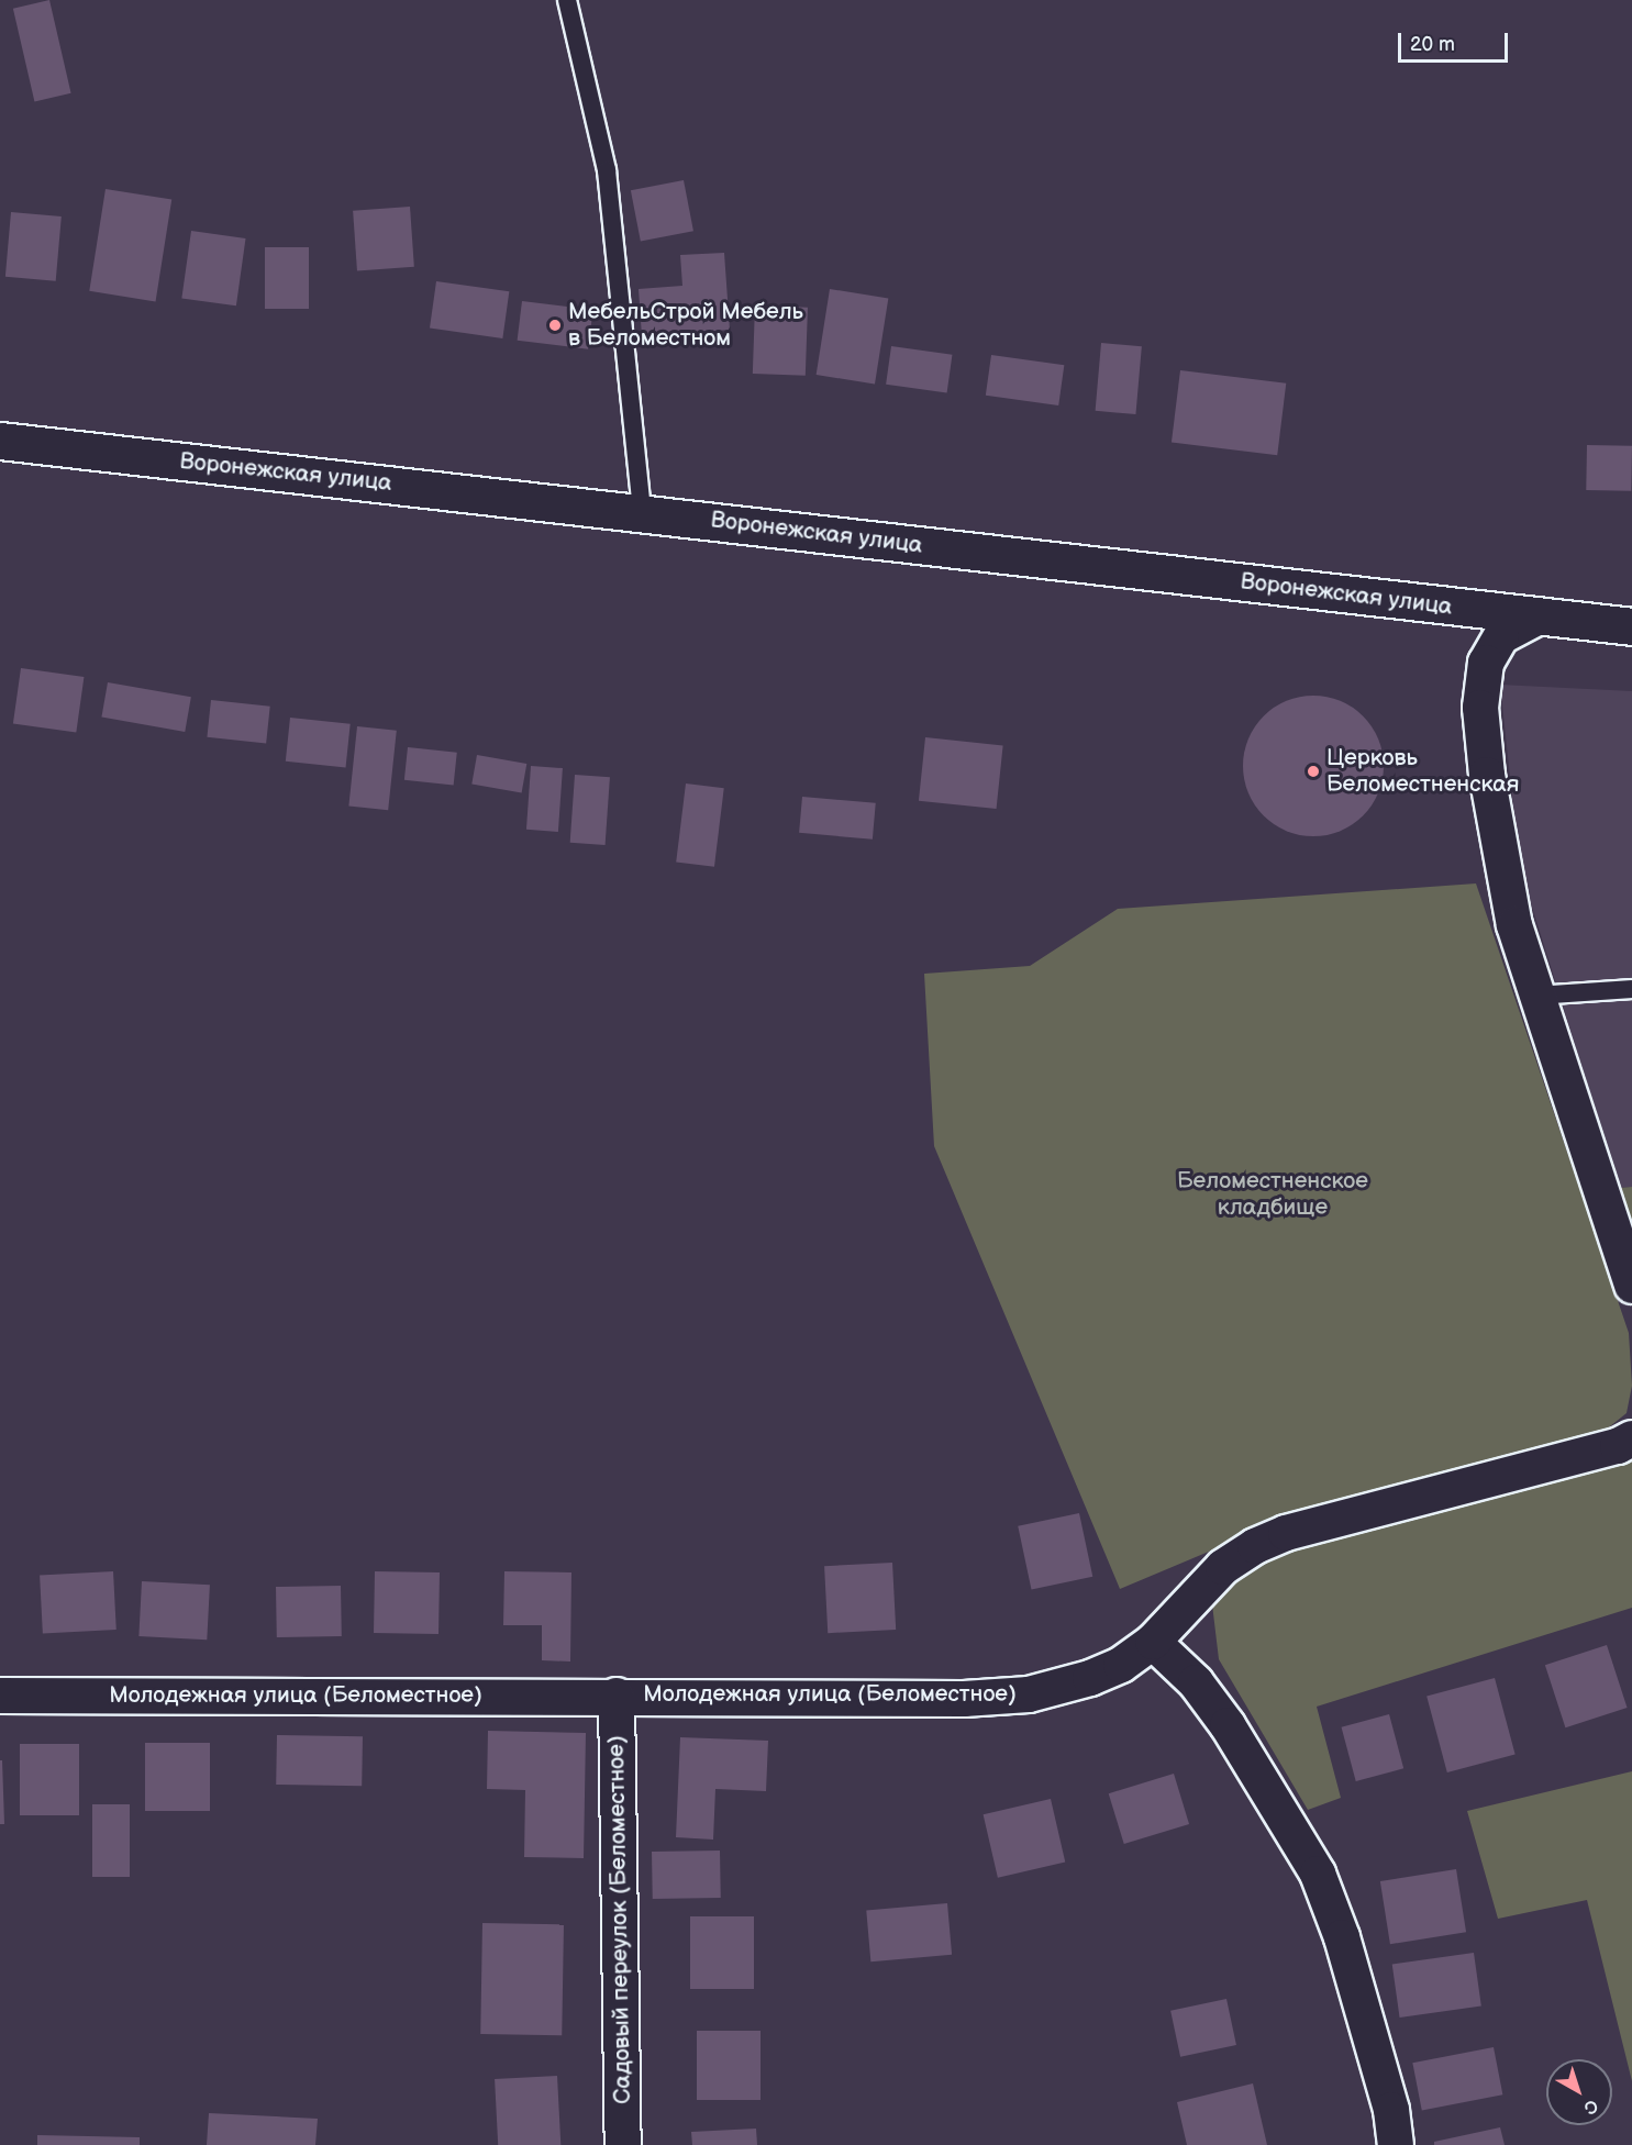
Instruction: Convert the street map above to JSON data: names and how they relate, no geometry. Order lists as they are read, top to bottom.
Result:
{
  "streets": {
    "street": ["Воронежская улица", "Молодежная улица (Беломестное)", "Садовый переулок (Беломестное)"]
  },
  "crossings": [
    ["Молодежная улица (Беломестное)", "Садовый переулок (Беломестное)"]
  ],
  "parks": ["Беломестненское кладбище"],
  "places": ["МебельСтрой Мебель в Беломестном", "Церковь Беломестненская"],
  "scale_bar": "20 m",
  "north": "bottom right"
}
